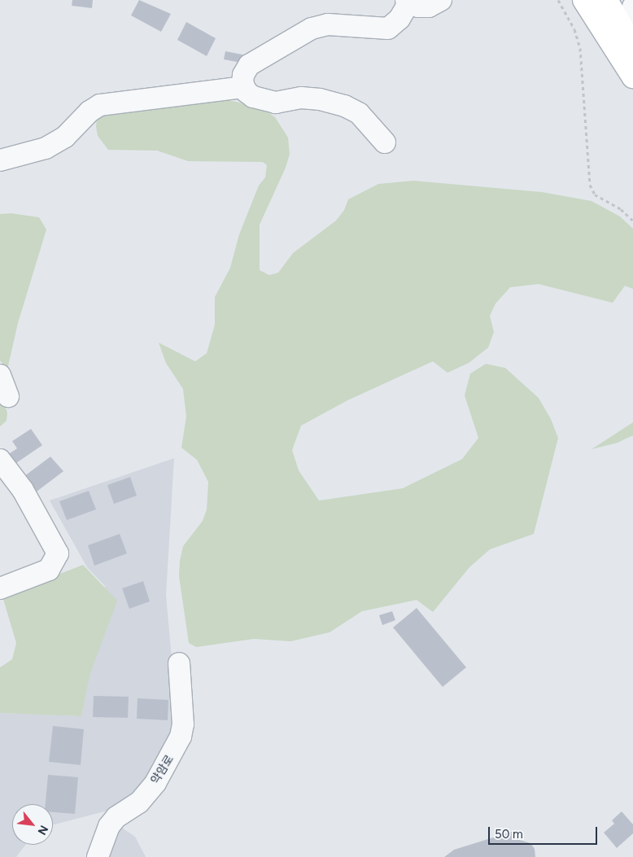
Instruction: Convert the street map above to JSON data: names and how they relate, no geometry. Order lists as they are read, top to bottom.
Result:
{
  "streets": {
    "street": ["약암로"]
  },
  "scale_bar": "50 m",
  "north": "bottom right"
}
